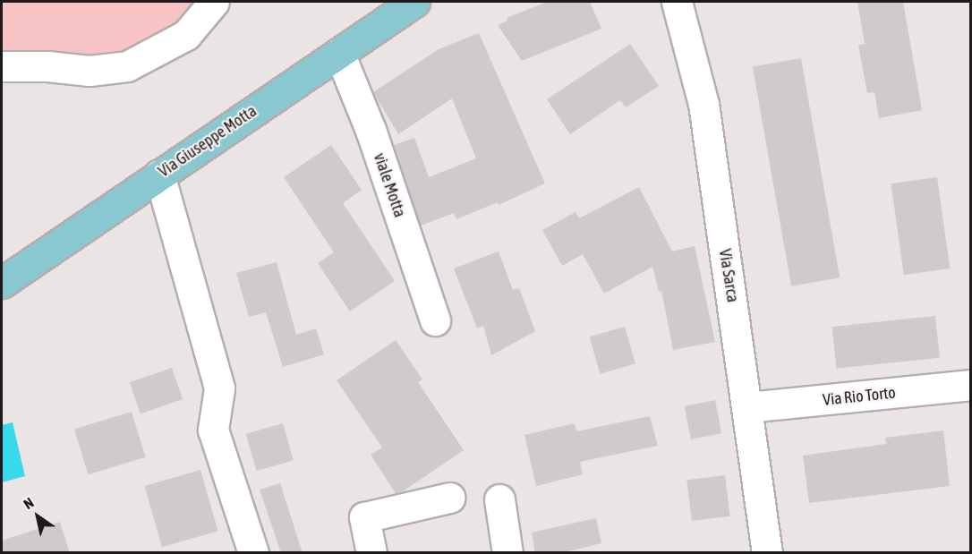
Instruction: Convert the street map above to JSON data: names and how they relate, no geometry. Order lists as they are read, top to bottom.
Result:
{
  "streets": {
    "main road": ["Via Giuseppe Motta"],
    "street": ["viale Motta", "Via Sarca", "Via Rio Torto"]
  },
  "crossings": [
    ["Via Giuseppe Motta", "viale Motta"],
    ["Via Sarca", "Via Rio Torto"]
  ],
  "north": "top left"
}
